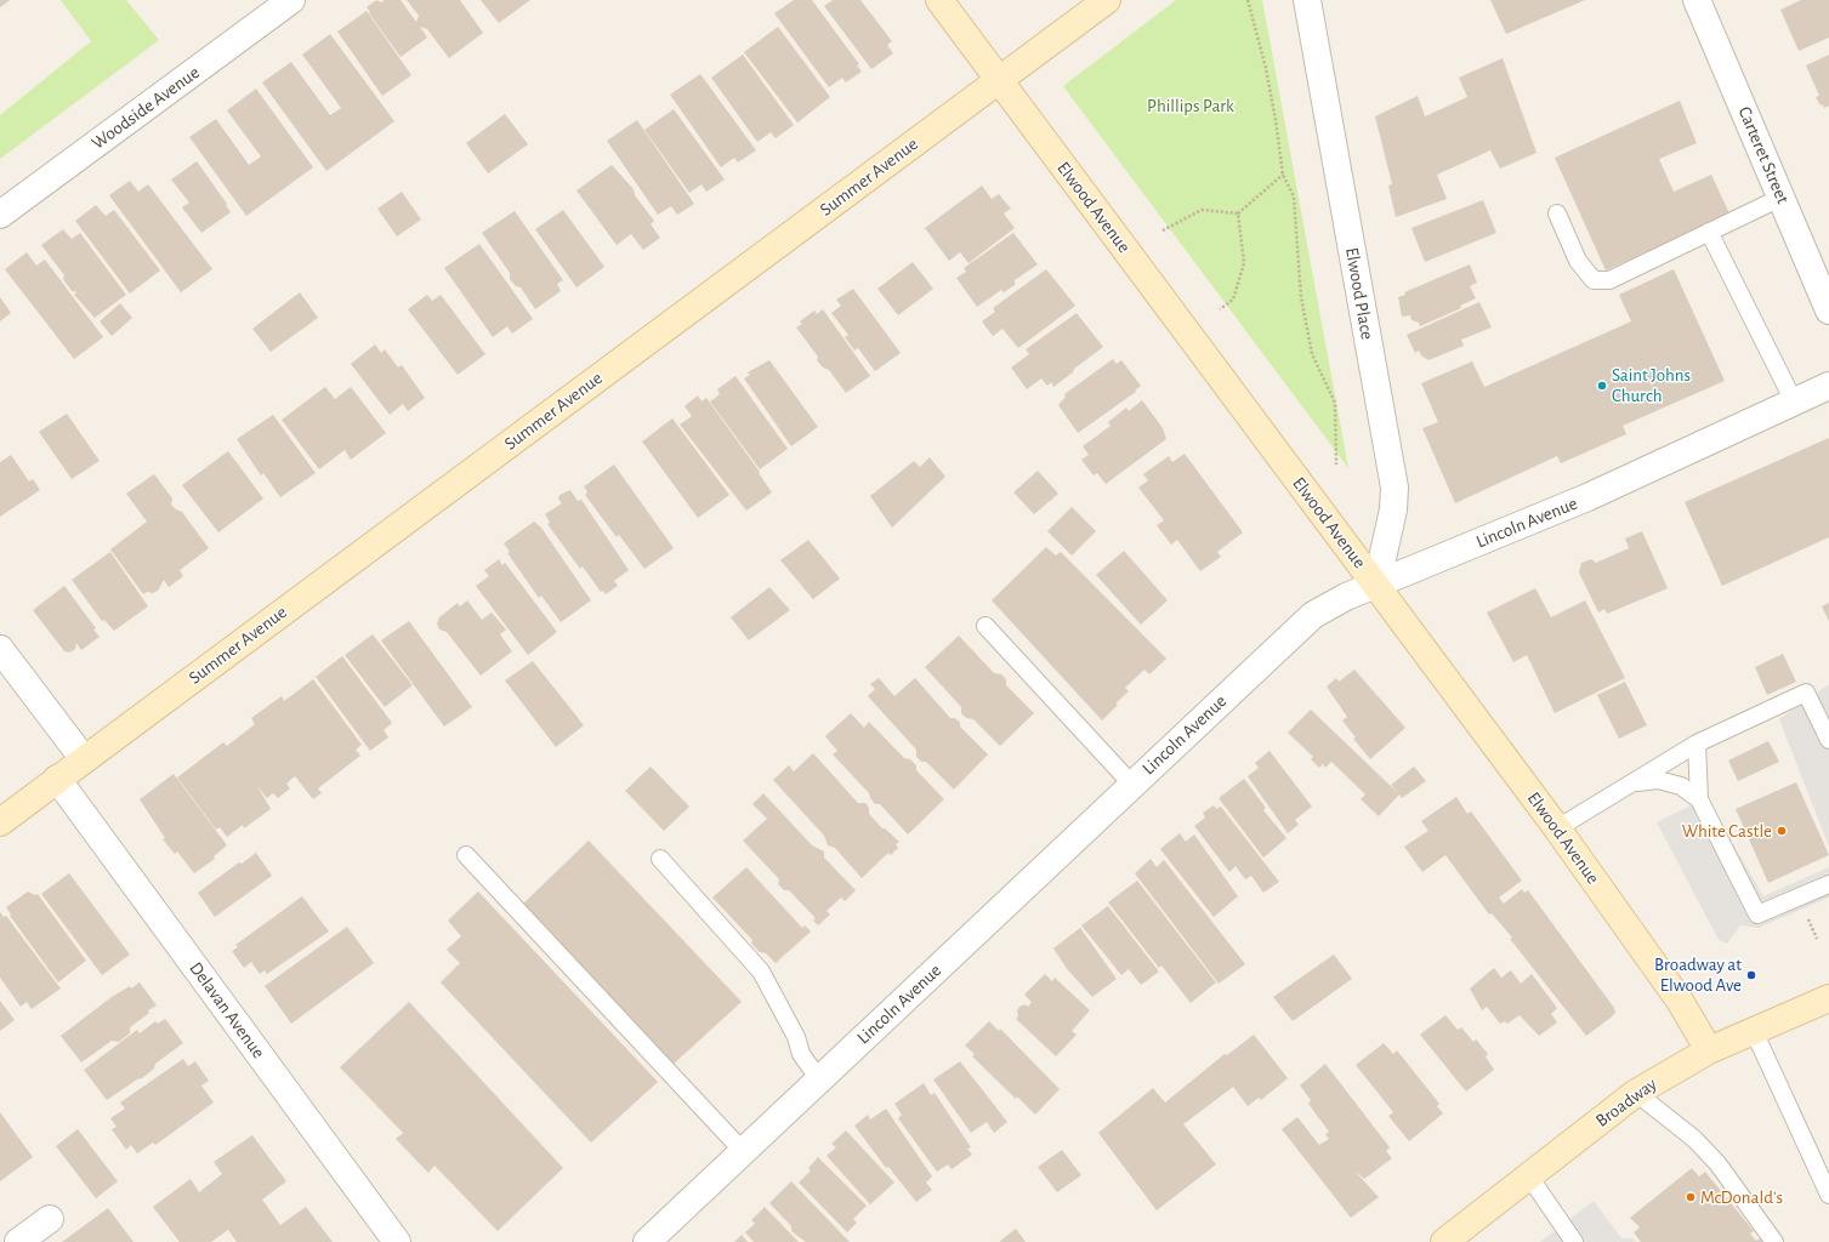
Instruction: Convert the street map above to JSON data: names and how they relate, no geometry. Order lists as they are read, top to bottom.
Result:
{
  "streets": {
    "street": [
      "Woodside Avenue",
      "Carteret Street",
      "Summer Avenue",
      "Elwood Avenue",
      "Elwood Place",
      "Lincoln Avenue",
      "Delavan Avenue",
      "Broadway"
    ]
  },
  "crossings": [
    ["Summer Avenue", "Elwood Avenue"],
    ["Summer Avenue", "Delavan Avenue"],
    ["Elwood Avenue", "Elwood Place"],
    ["Elwood Avenue", "Lincoln Avenue"],
    ["Elwood Avenue", "Broadway"],
    ["Elwood Place", "Lincoln Avenue"]
  ],
  "parks": ["Phillips Park"],
  "places": [
    "Saint Johns Church",
    "White Castle",
    "Broadway at Elwood Ave",
    "McDonald's"
  ]
}
